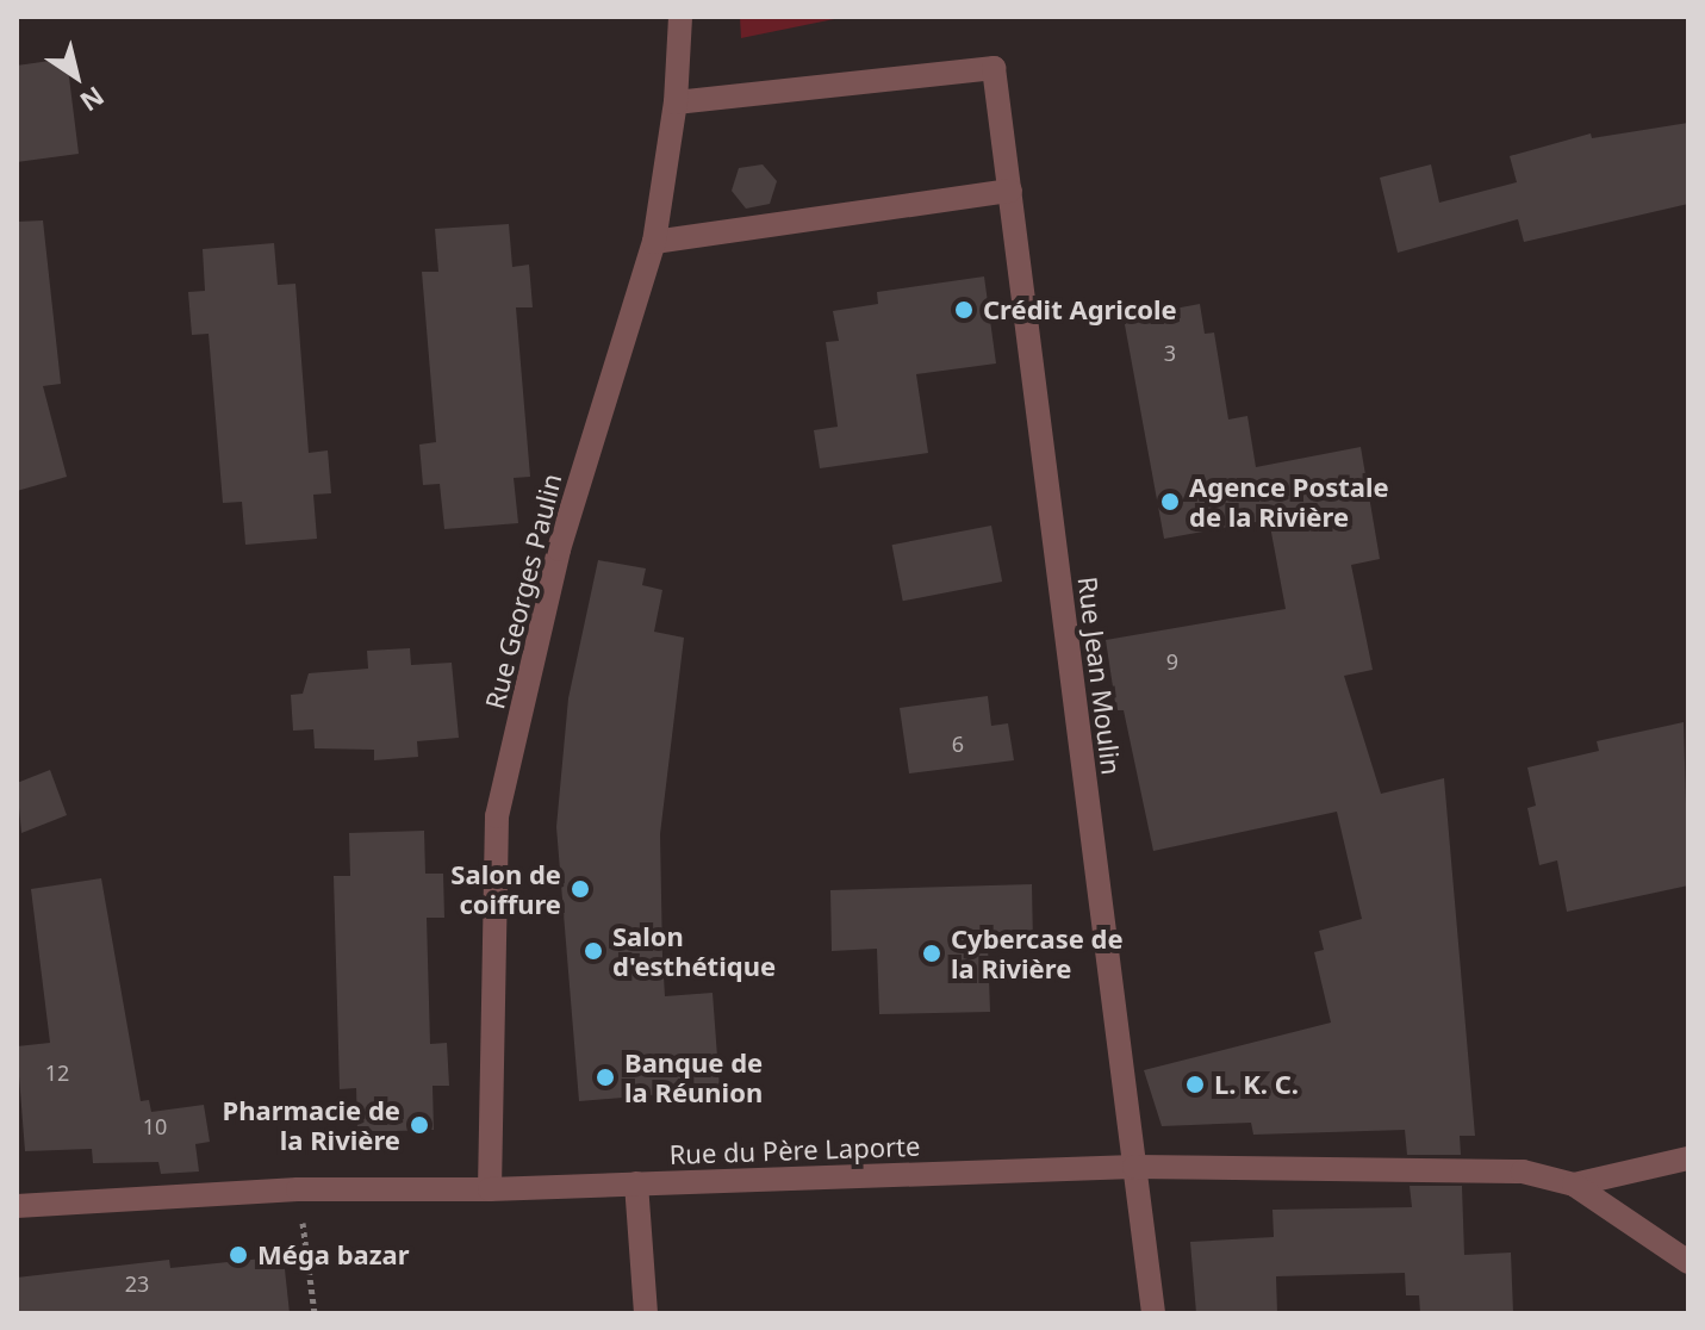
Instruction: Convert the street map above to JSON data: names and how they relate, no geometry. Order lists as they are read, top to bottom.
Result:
{
  "streets": {
    "street": ["Rue Georges Paulin", "Rue Jean Moulin", "Rue du Père Laporte"]
  },
  "crossings": [
    ["Rue Georges Paulin", "Rue Jean Moulin"],
    ["Rue Georges Paulin", "Rue du Père Laporte"],
    ["Rue Jean Moulin", "Rue du Père Laporte"]
  ],
  "places": [
    "Crédit Agricole",
    "Agence Postale de la Rivière",
    "Salon de coiffure",
    "Salon d'esthétique",
    "Cybercase de la Rivière",
    "Banque de la Réunion",
    "L. K. C.",
    "Pharmacie de la Rivière",
    "Méga bazar"
  ],
  "house_numbers": [
    "3",
    "9",
    "6",
    "12",
    "10",
    "23"
  ],
  "north": "bottom right"
}
